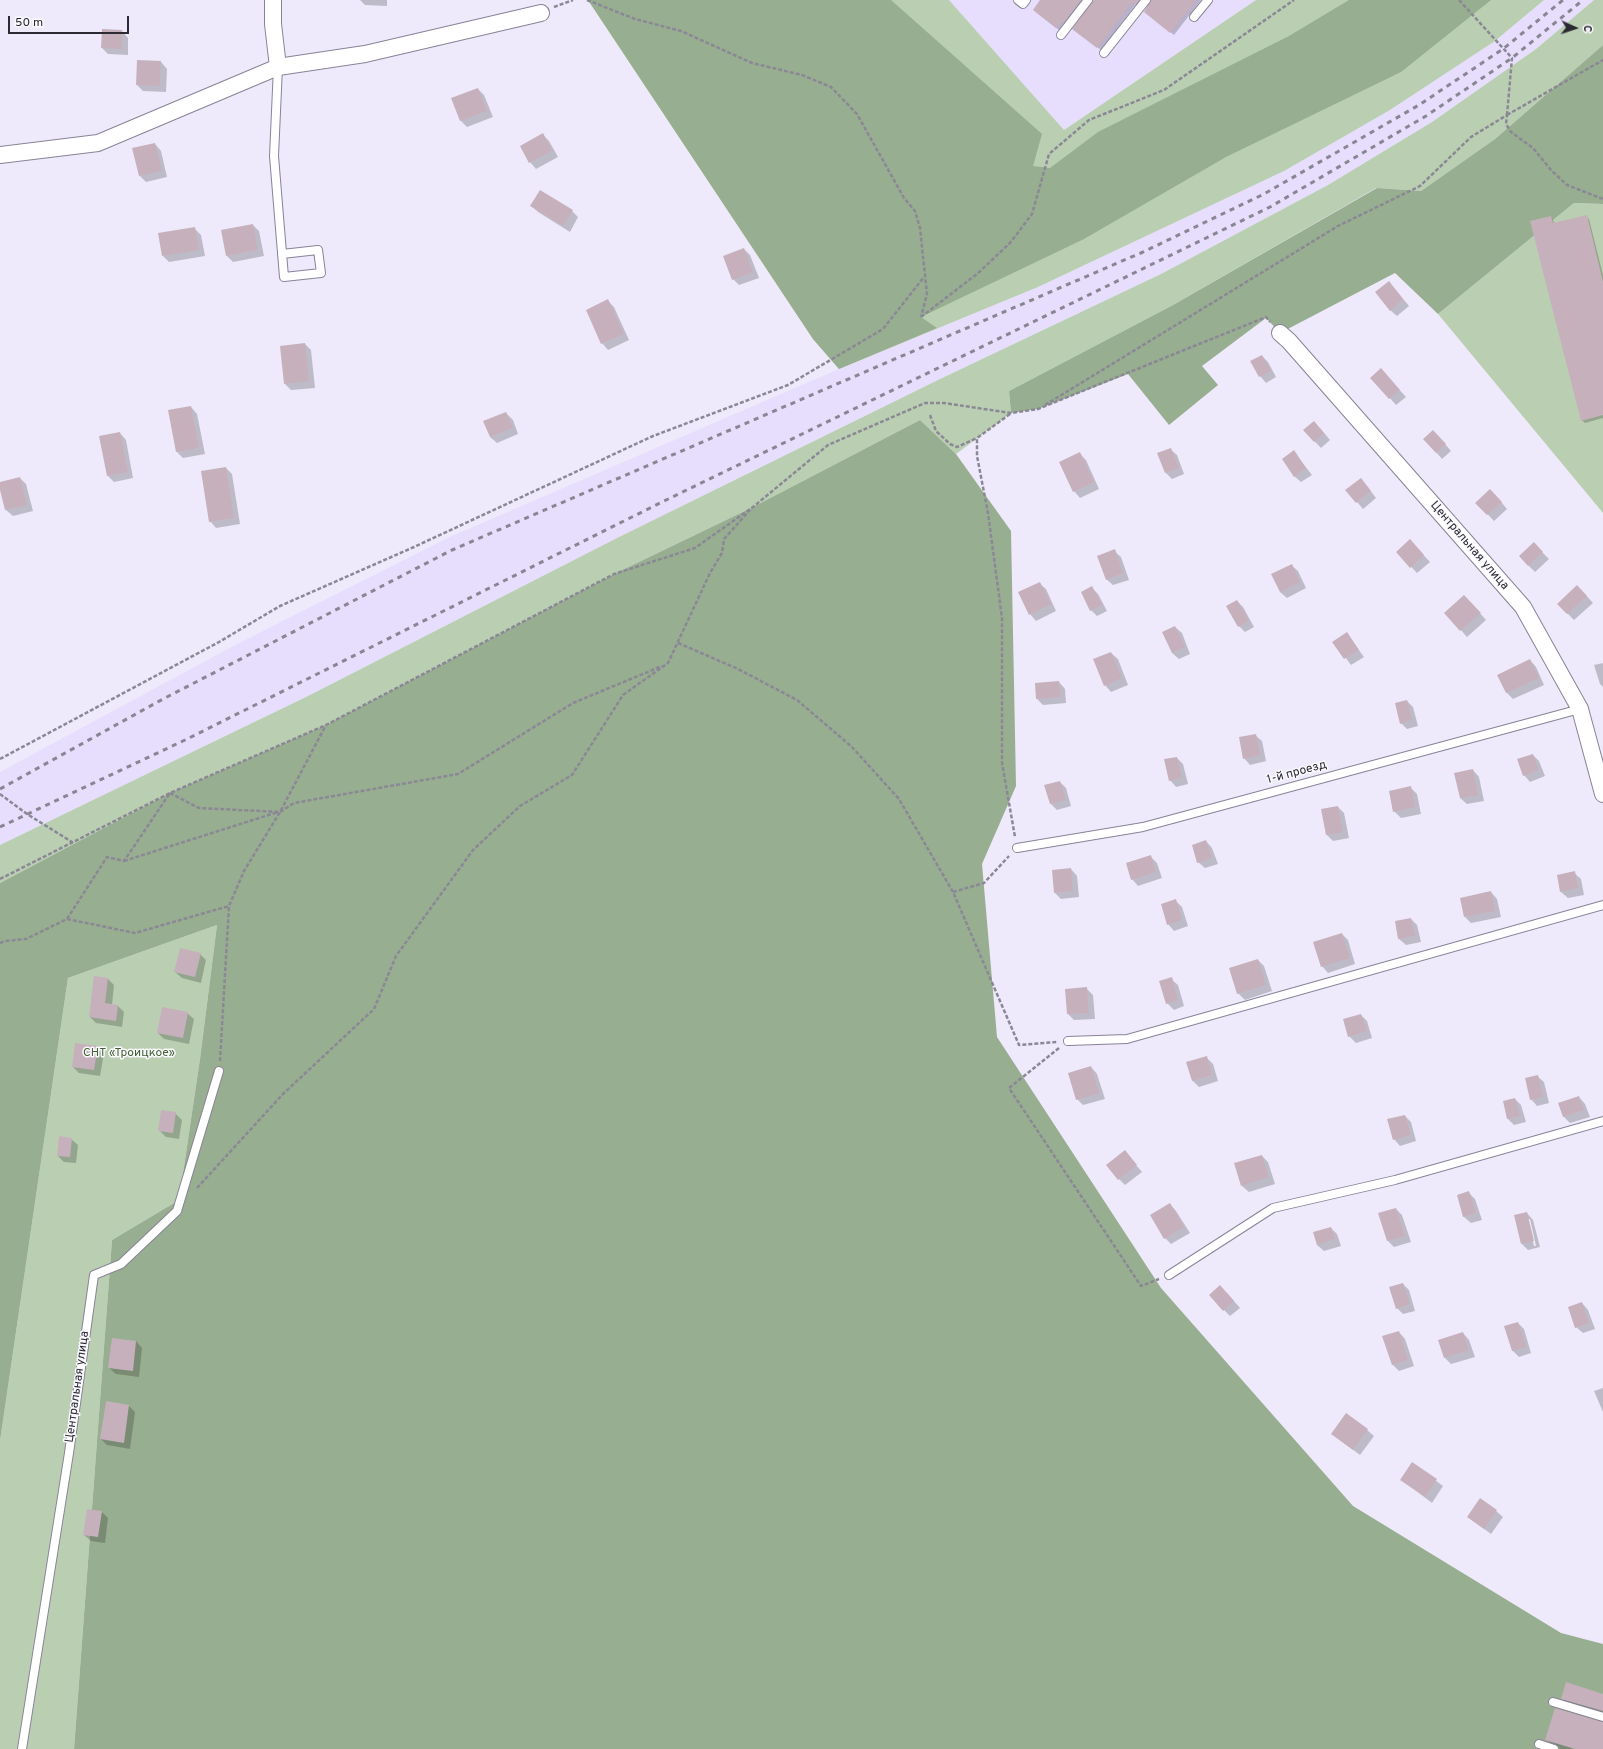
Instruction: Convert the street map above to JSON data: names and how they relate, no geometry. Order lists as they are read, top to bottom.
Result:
{
  "streets": {
    "street": ["Центральная улица"],
    "lane": ["1-й проезд"]
  },
  "crossings": [
    ["Центральная улица", "1-й проезд"]
  ],
  "parks": ["СНТ «Троицкое»"],
  "scale_bar": "50 m",
  "north": "right"
}
